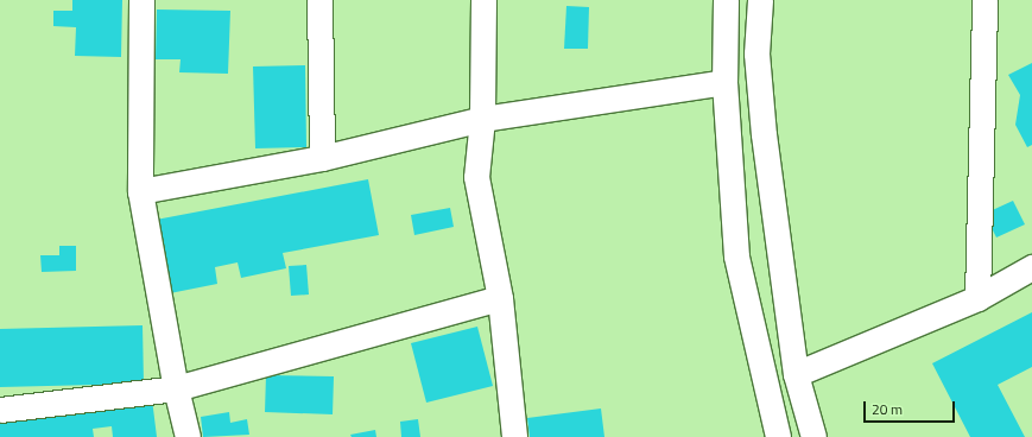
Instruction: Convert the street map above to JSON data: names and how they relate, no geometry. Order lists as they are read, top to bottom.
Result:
{
  "scale_bar": "20 m"
}
